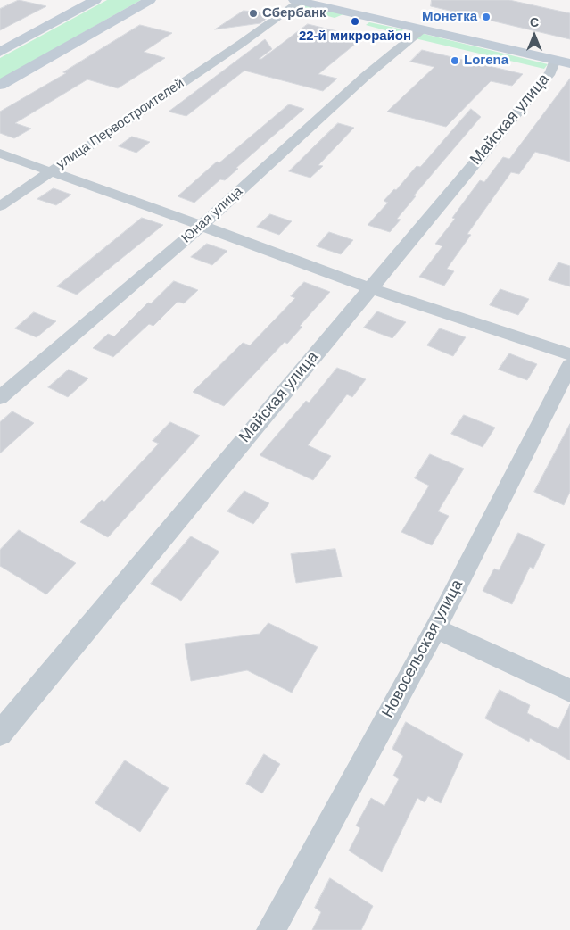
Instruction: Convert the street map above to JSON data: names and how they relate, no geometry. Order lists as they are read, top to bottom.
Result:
{
  "streets": {
    "street": [
      "Майская улица",
      "улица Первостроителей",
      "Юная улица",
      "Новосельская улица"
    ]
  },
  "places": [
    "Сбербанк",
    "Монетка",
    "22-й микрорайон",
    "Lorena"
  ],
  "north": "top"
}
